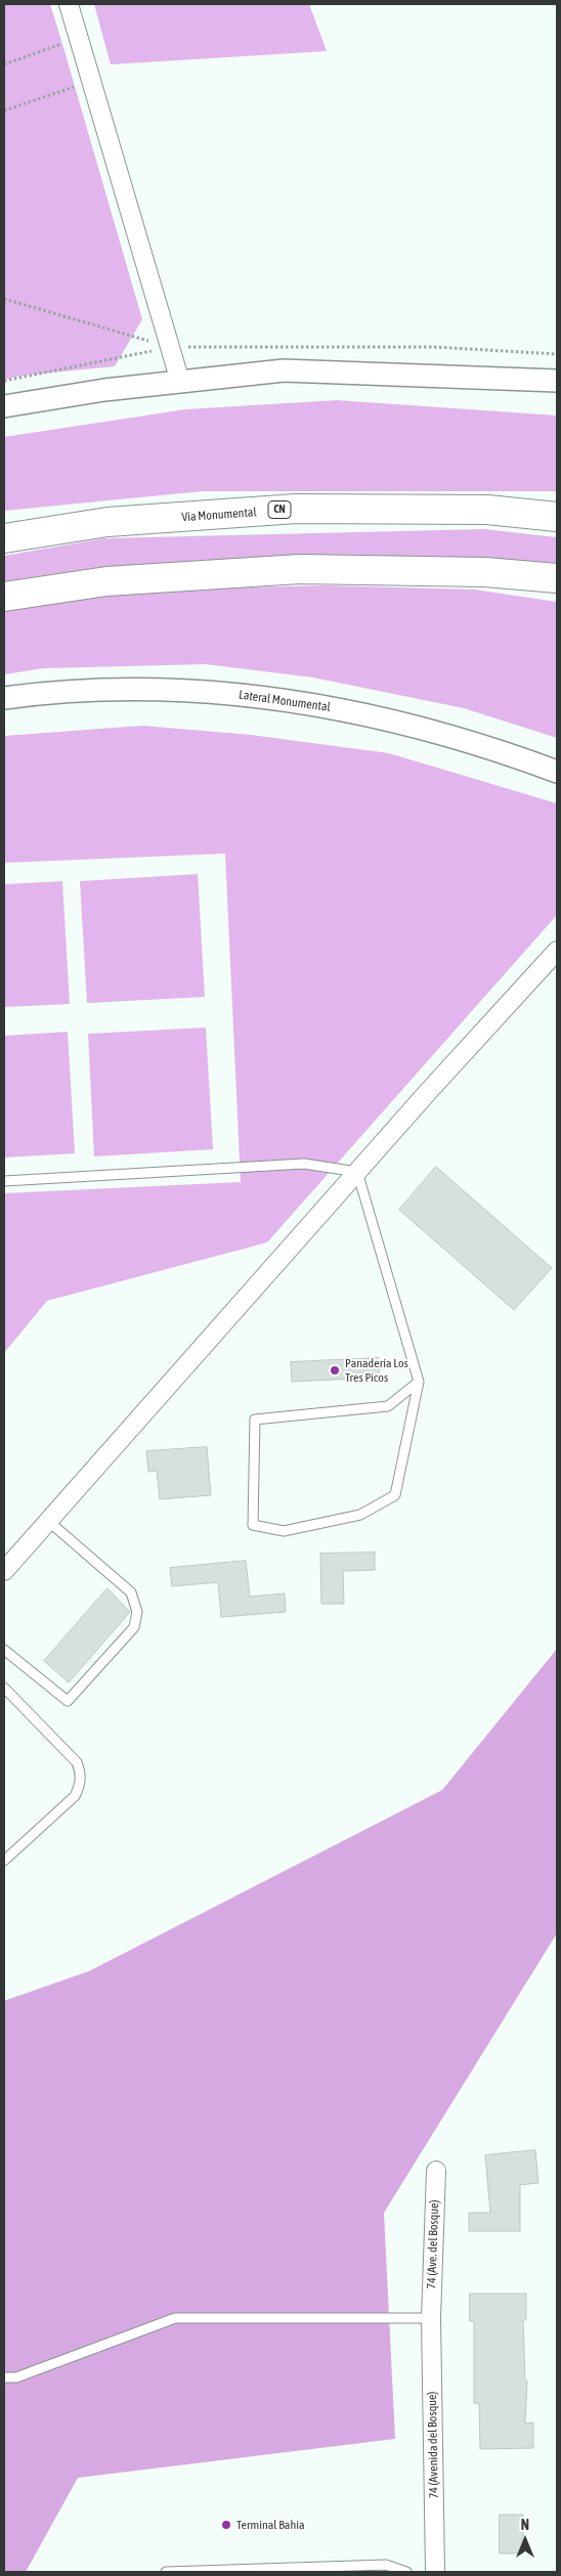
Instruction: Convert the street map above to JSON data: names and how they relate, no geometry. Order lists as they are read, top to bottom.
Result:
{
  "streets": {
    "highway": ["CN", "Vía Monumental"],
    "street": ["Lateral Monumental", "74 (Ave. del Bosque)", "74 (Avenida del Bosque)"]
  },
  "crossings": [
    ["74 (Ave. del Bosque)", "74 (Avenida del Bosque)"]
  ],
  "places": ["Panadería Los Tres Picos", "Terminal Bahía"],
  "north": "top"
}
